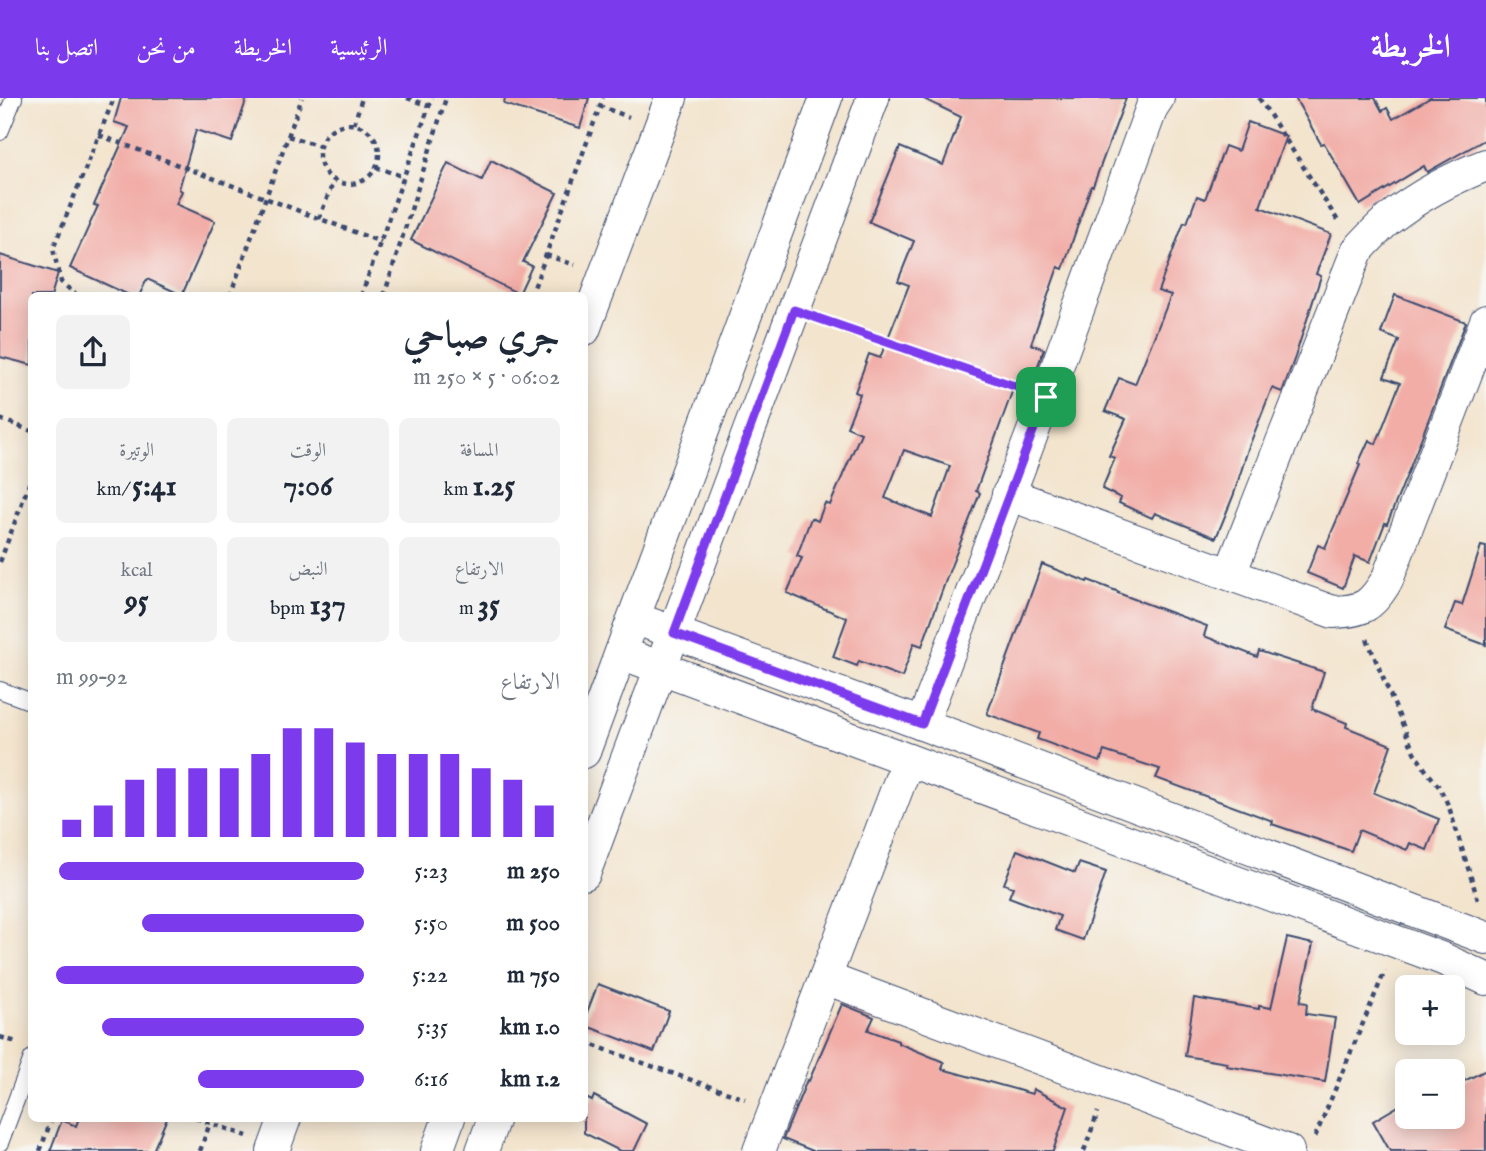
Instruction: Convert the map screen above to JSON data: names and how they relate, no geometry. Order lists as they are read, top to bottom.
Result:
{
  "page": {
    "header": "الخريطة",
    "nav": [
      "الرئيسية",
      "الخريطة",
      "من نحن",
      "اتصل بنا"
    ],
    "heading": ["جري صباحي", "06:02 · 5 × 250 m"],
    "stats": [
      ["المسافة", "1.25 km"],
      ["الوقت", "7:06"],
      ["الوتيرة", "5:41 /km"],
      ["الارتفاع", "35 m"],
      ["النبض", "137 bpm"],
      ["kcal", "95"]
    ],
    "chart": ["الارتفاع", "92–99 m"],
    "list": [
      {
        "name": "250 m",
        "note": "5:23"
      },
      {
        "name": "500 m",
        "note": "5:50"
      },
      {
        "name": "750 m",
        "note": "5:22"
      },
      {
        "name": "1.0 km",
        "note": "5:35"
      },
      {
        "name": "1.2 km",
        "note": "6:16"
      }
    ],
    "map_buttons": ["+", "−"]
  }
}
